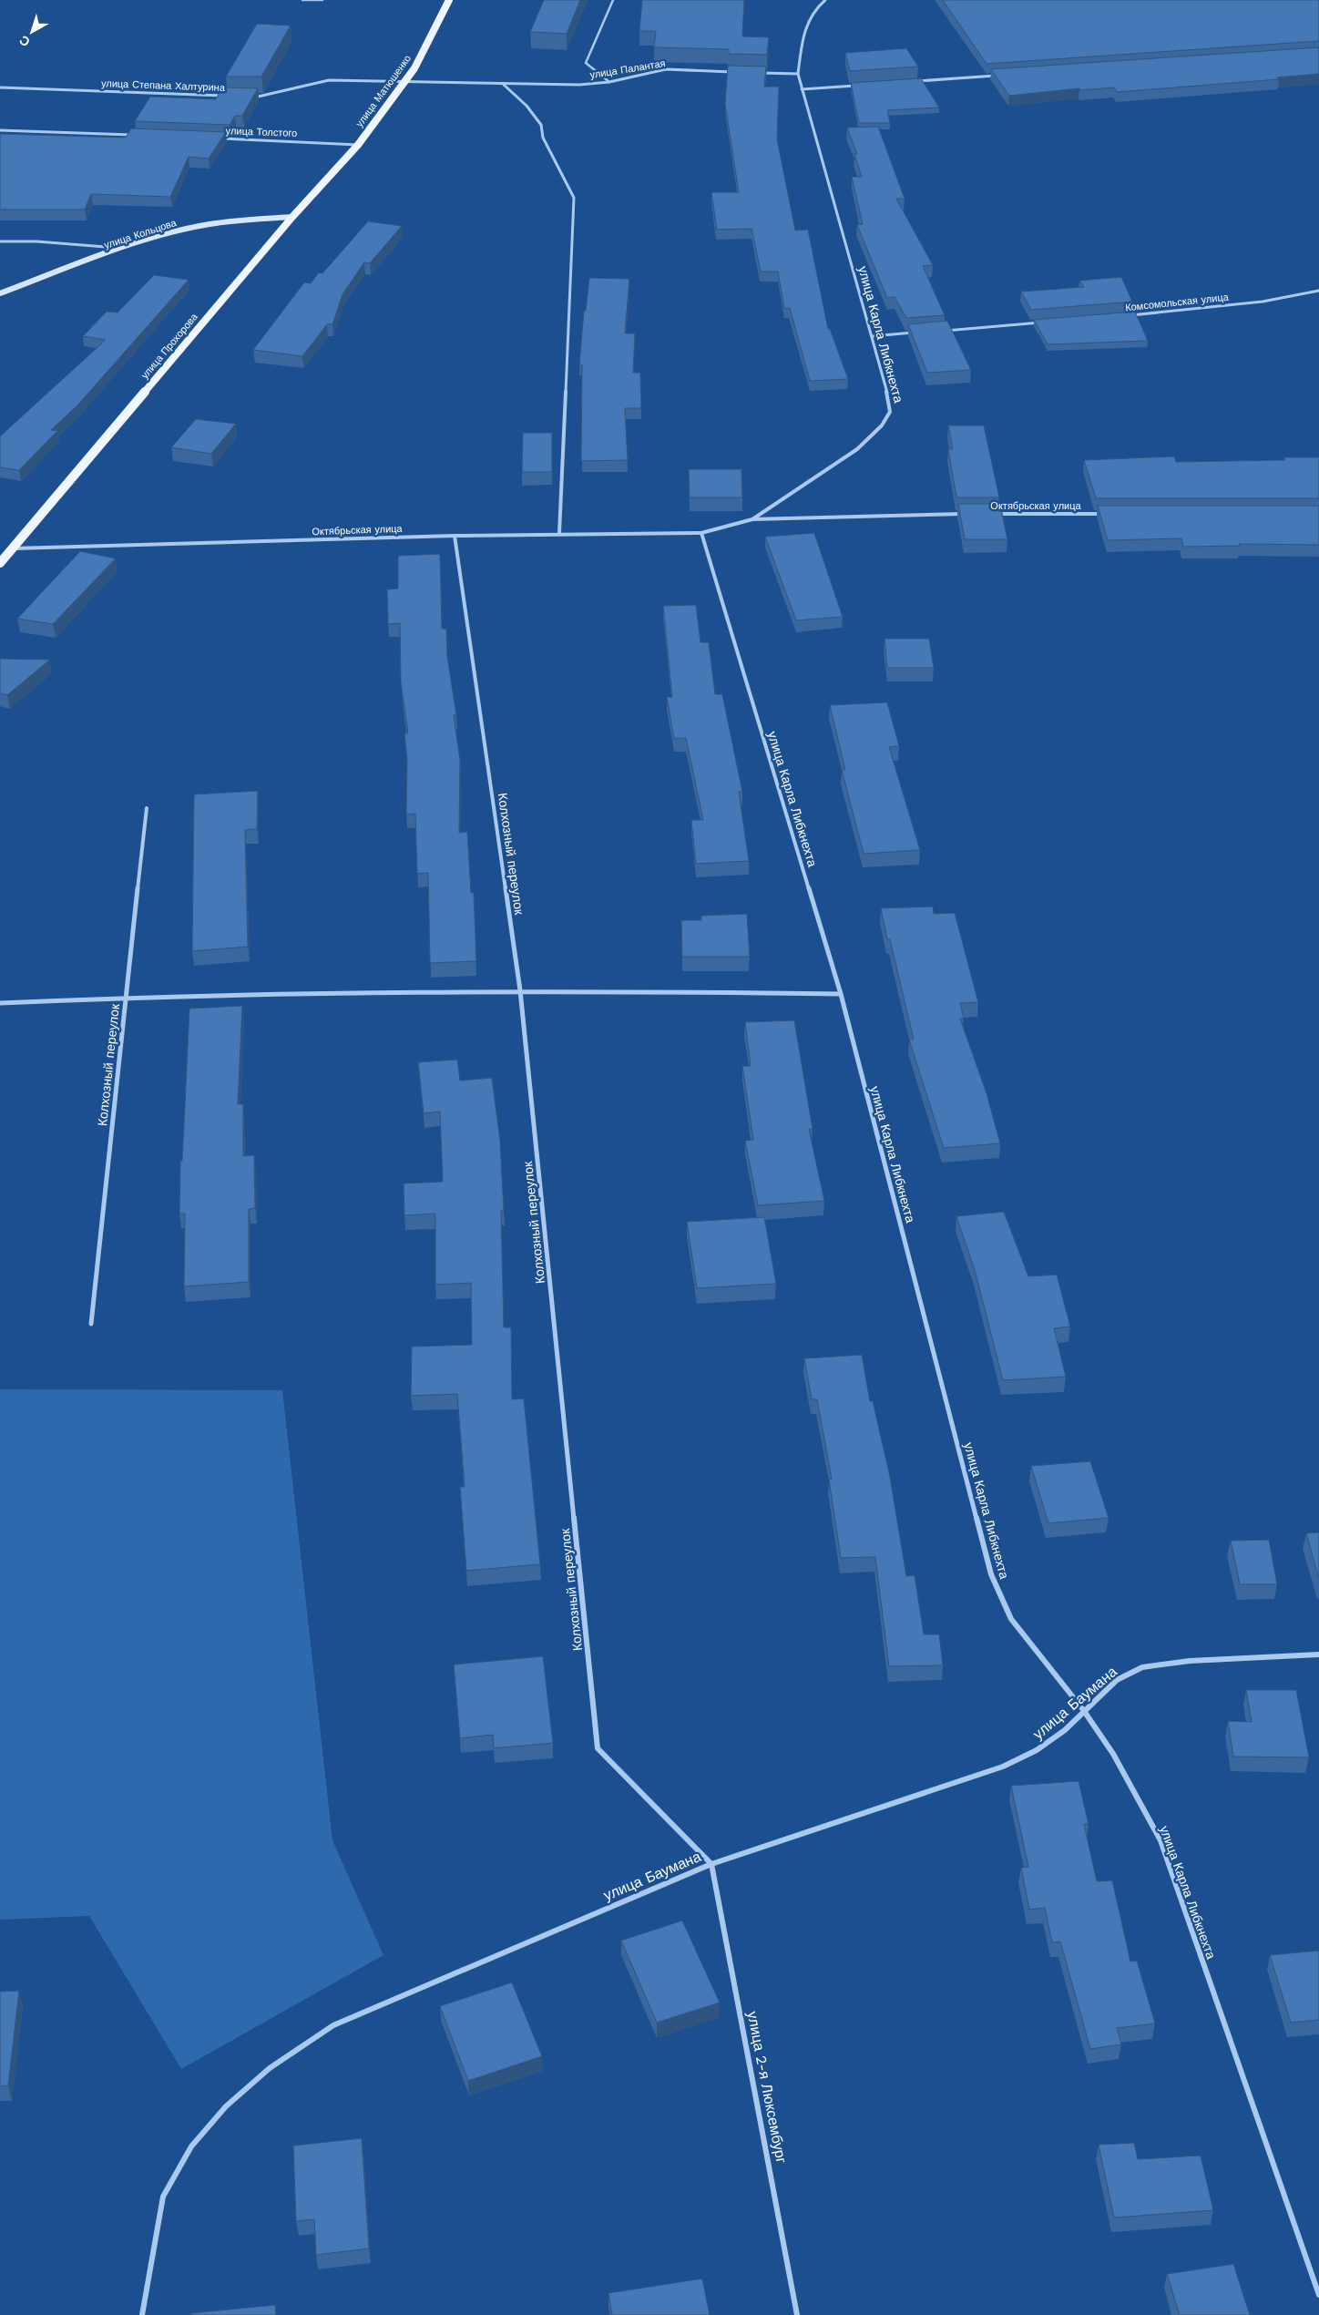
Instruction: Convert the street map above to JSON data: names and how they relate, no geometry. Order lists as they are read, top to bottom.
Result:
{
  "streets": {
    "main road": ["улица Матюшенко", "улица Кольцова", "улица Прохорова"],
    "street": [
      "улица Палантая",
      "улица Степана Халтурина",
      "улица Толстого",
      "Комсомольская улица",
      "улица Карла Либкнехта",
      "Октябрьская улица",
      "Колхозный переулок",
      "улица Баумана",
      "улица 2-я Люксембург"
    ]
  },
  "crossings": [
    ["улица Палантая", "улица Матюшенко"],
    ["улица Матюшенко", "улица Толстого"],
    ["улица Матюшенко", "улица Прохорова"],
    ["улица Толстого", "улица Прохорова"],
    ["улица Кольцова", "улица Прохорова"],
    ["улица Карла Либкнехта", "Октябрьская улица"],
    ["улица Карла Либкнехта", "улица Баумана"],
    ["улица Прохорова", "Октябрьская улица"],
    ["Октябрьская улица", "Колхозный переулок"],
    ["Колхозный переулок", "улица Баумана"],
    ["Колхозный переулок", "улица 2-я Люксембург"],
    ["улица Баумана", "улица 2-я Люксембург"]
  ],
  "north": "bottom left"
}
